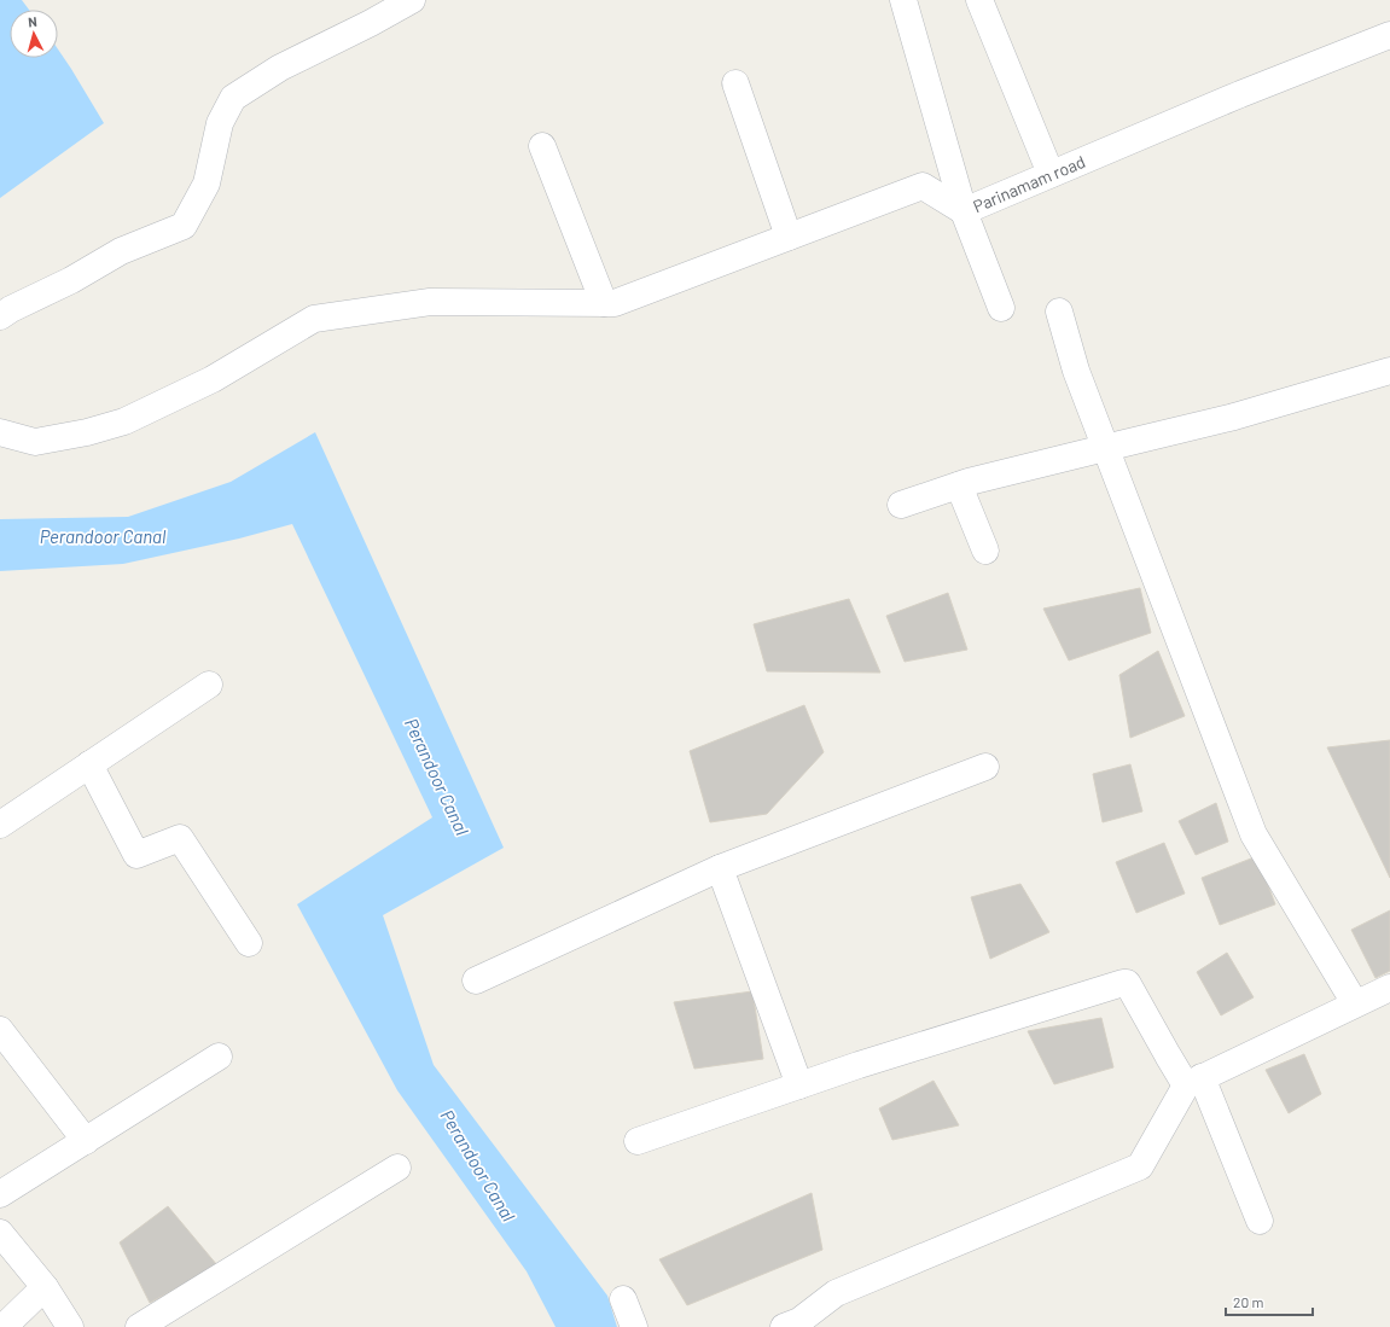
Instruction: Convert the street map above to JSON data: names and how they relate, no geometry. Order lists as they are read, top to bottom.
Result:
{
  "streets": {
    "street": ["Parinamam road"]
  },
  "water": ["Perandoor Canal"],
  "scale_bar": "20 m",
  "north": "top"
}
